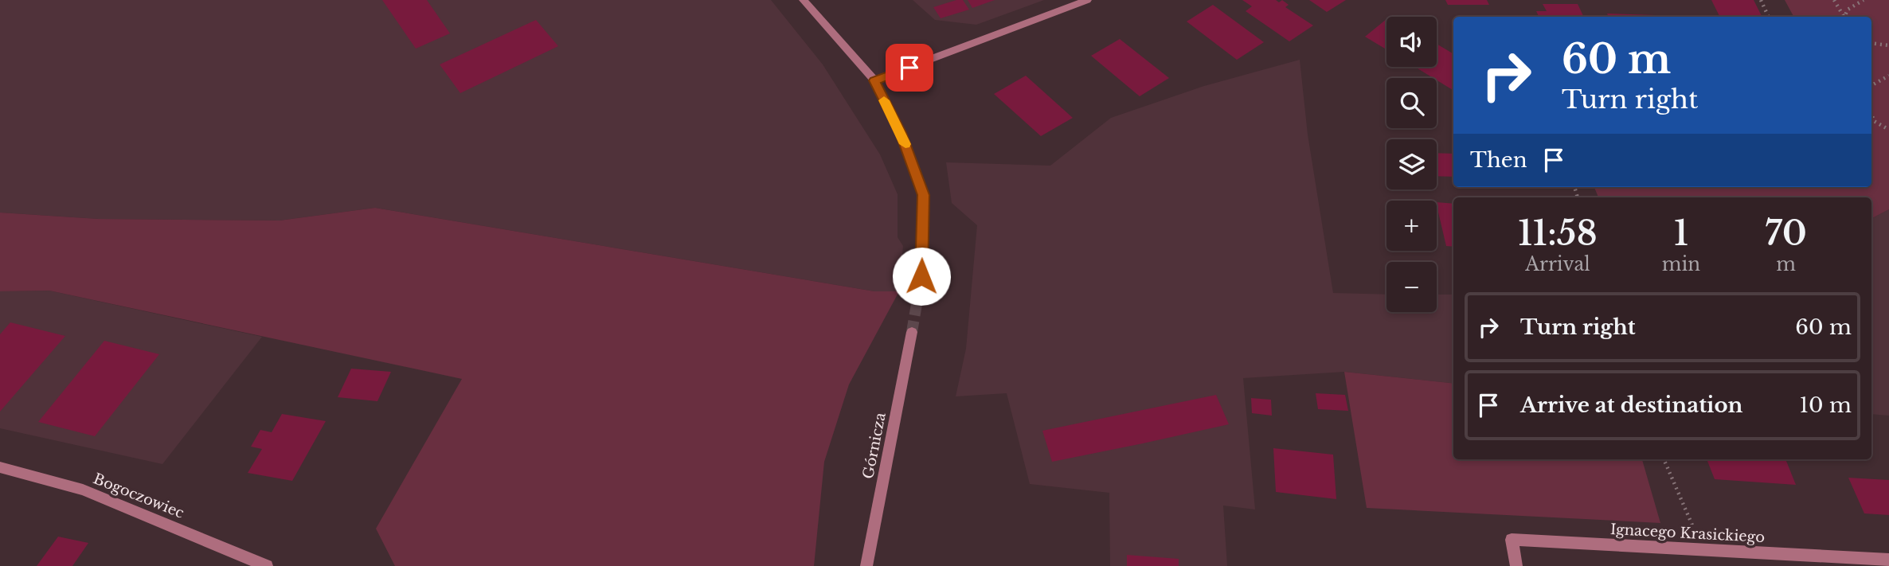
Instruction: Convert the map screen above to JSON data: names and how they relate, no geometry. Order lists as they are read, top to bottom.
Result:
{
  "streets": {
    "street": ["Górnicza", "Bogoczowiec", "Ignacego Krasickiego"]
  },
  "page": {
    "map_buttons": ["+", "−"],
    "turn": ["60 m", "Turn right"],
    "then": "Then",
    "eta": [
      "11:58",
      "Arrival",
      "1",
      "min",
      "70",
      "m"
    ],
    "list": [
      {
        "name": "Turn right",
        "value": "60 m"
      },
      {
        "name": "Arrive at destination",
        "value": "10 m"
      }
    ]
  }
}
